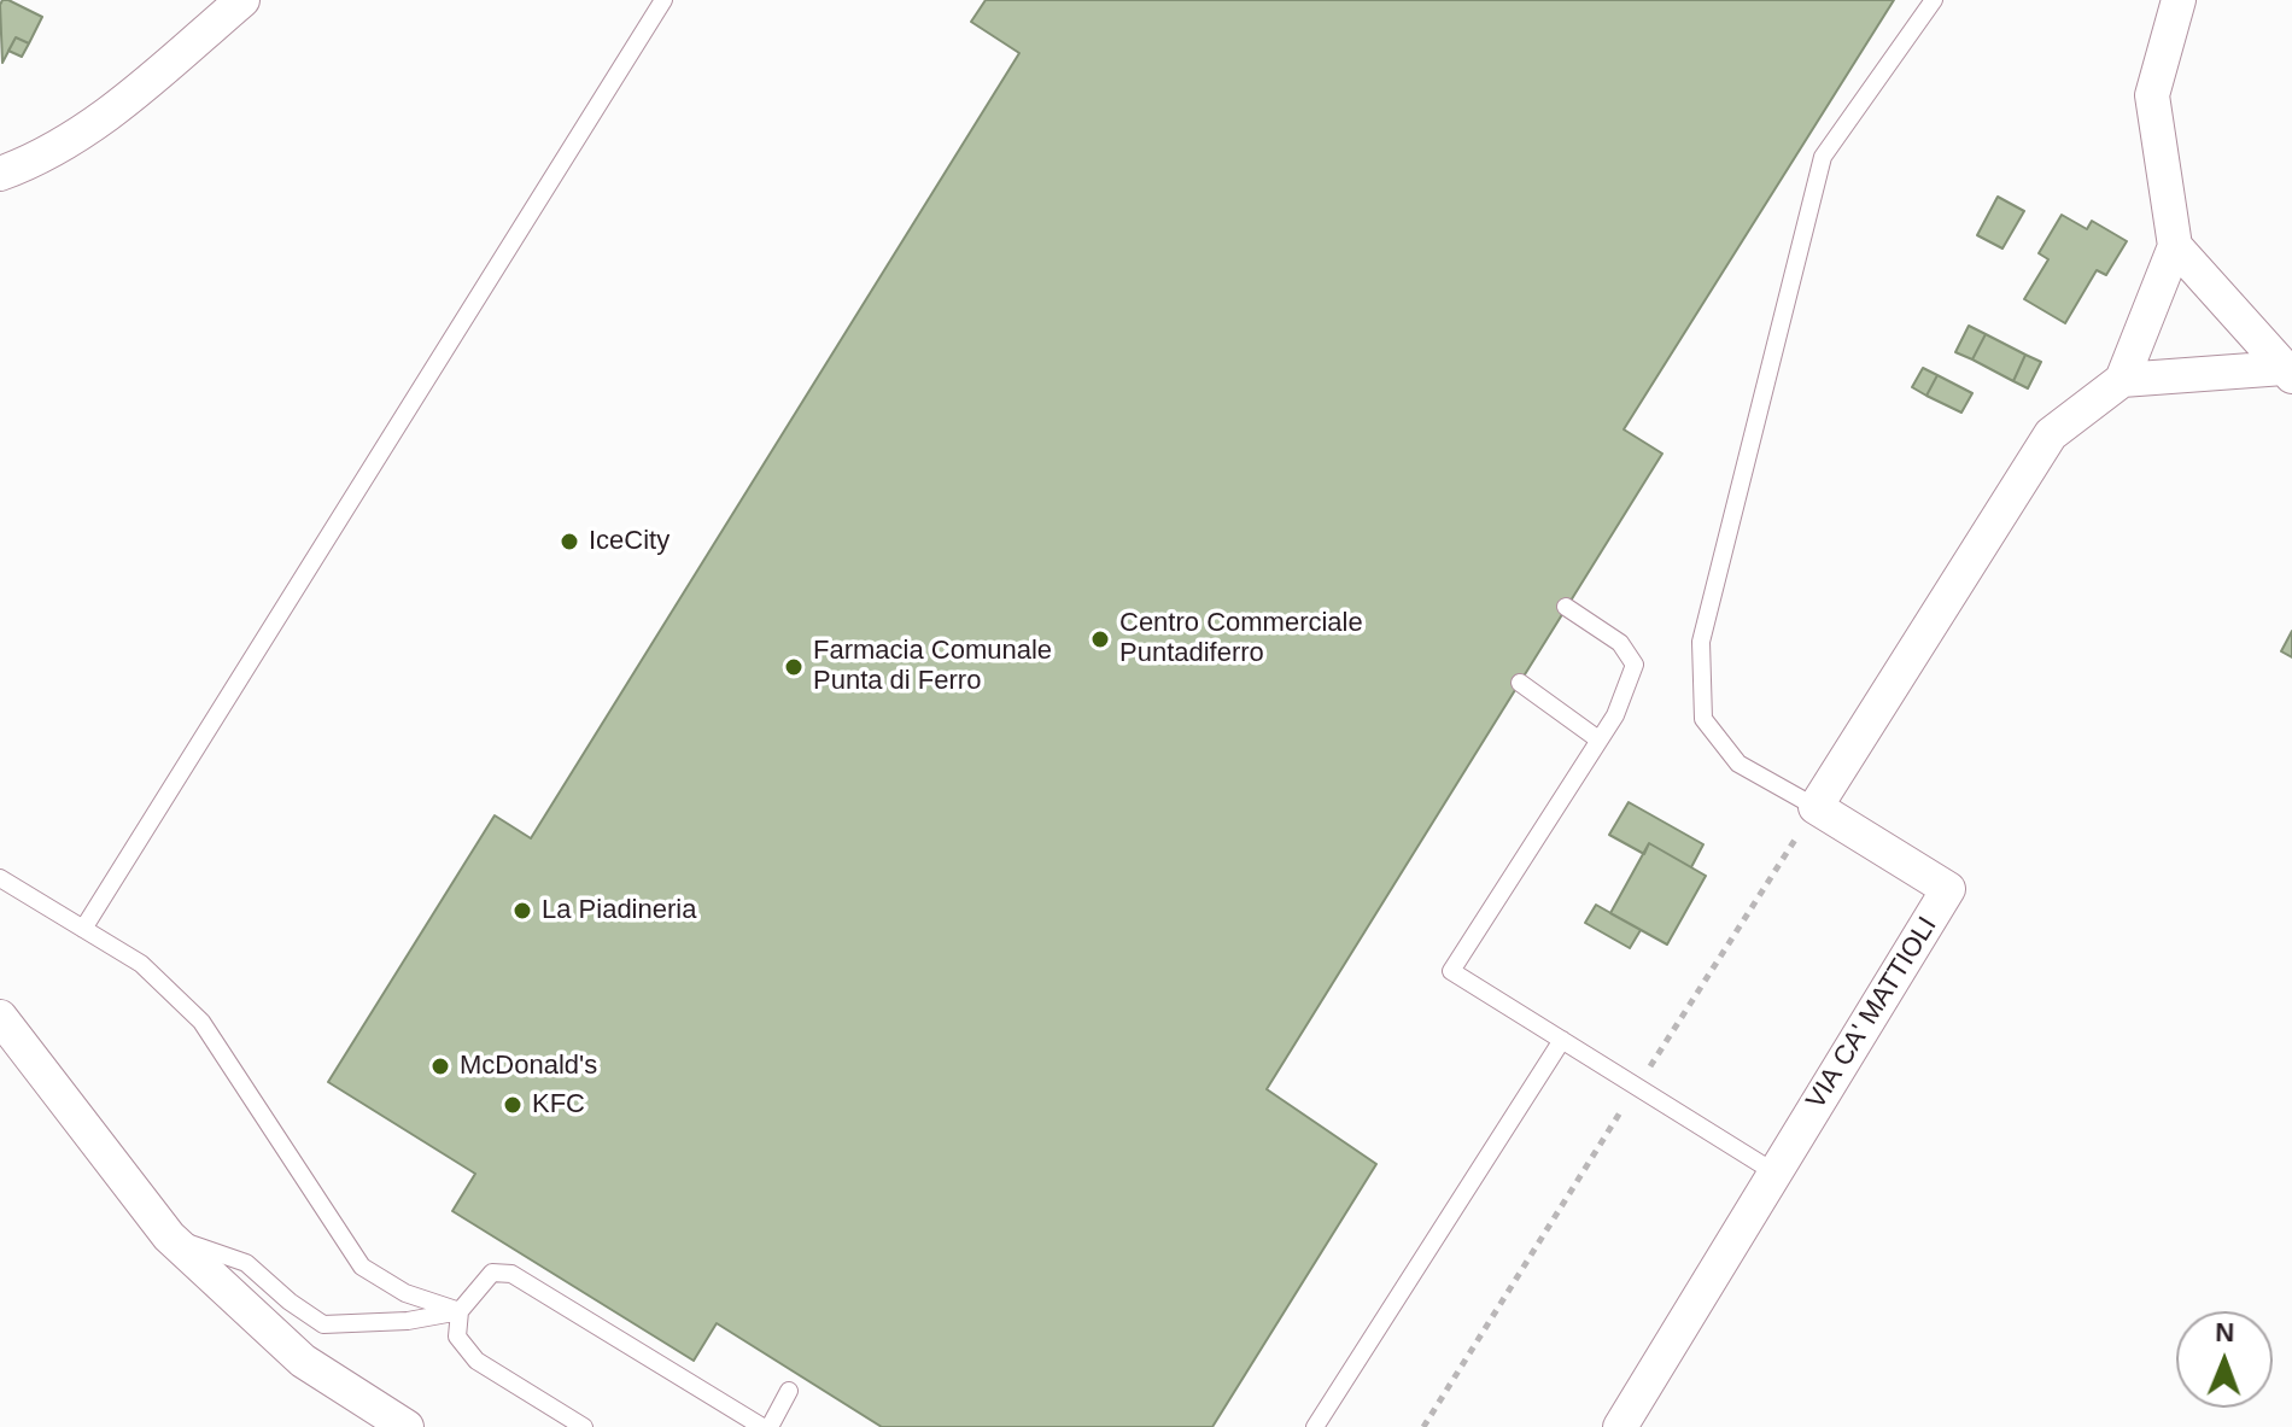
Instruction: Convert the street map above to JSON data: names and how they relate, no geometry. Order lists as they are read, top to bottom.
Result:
{
  "streets": {
    "street": ["VIA CA' MATTIOLI"]
  },
  "places": [
    "IceCity",
    "Centro Commerciale Puntadiferro",
    "Farmacia Comunale Punta di Ferro",
    "La Piadineria",
    "McDonald's",
    "KFC"
  ],
  "north": "top"
}
